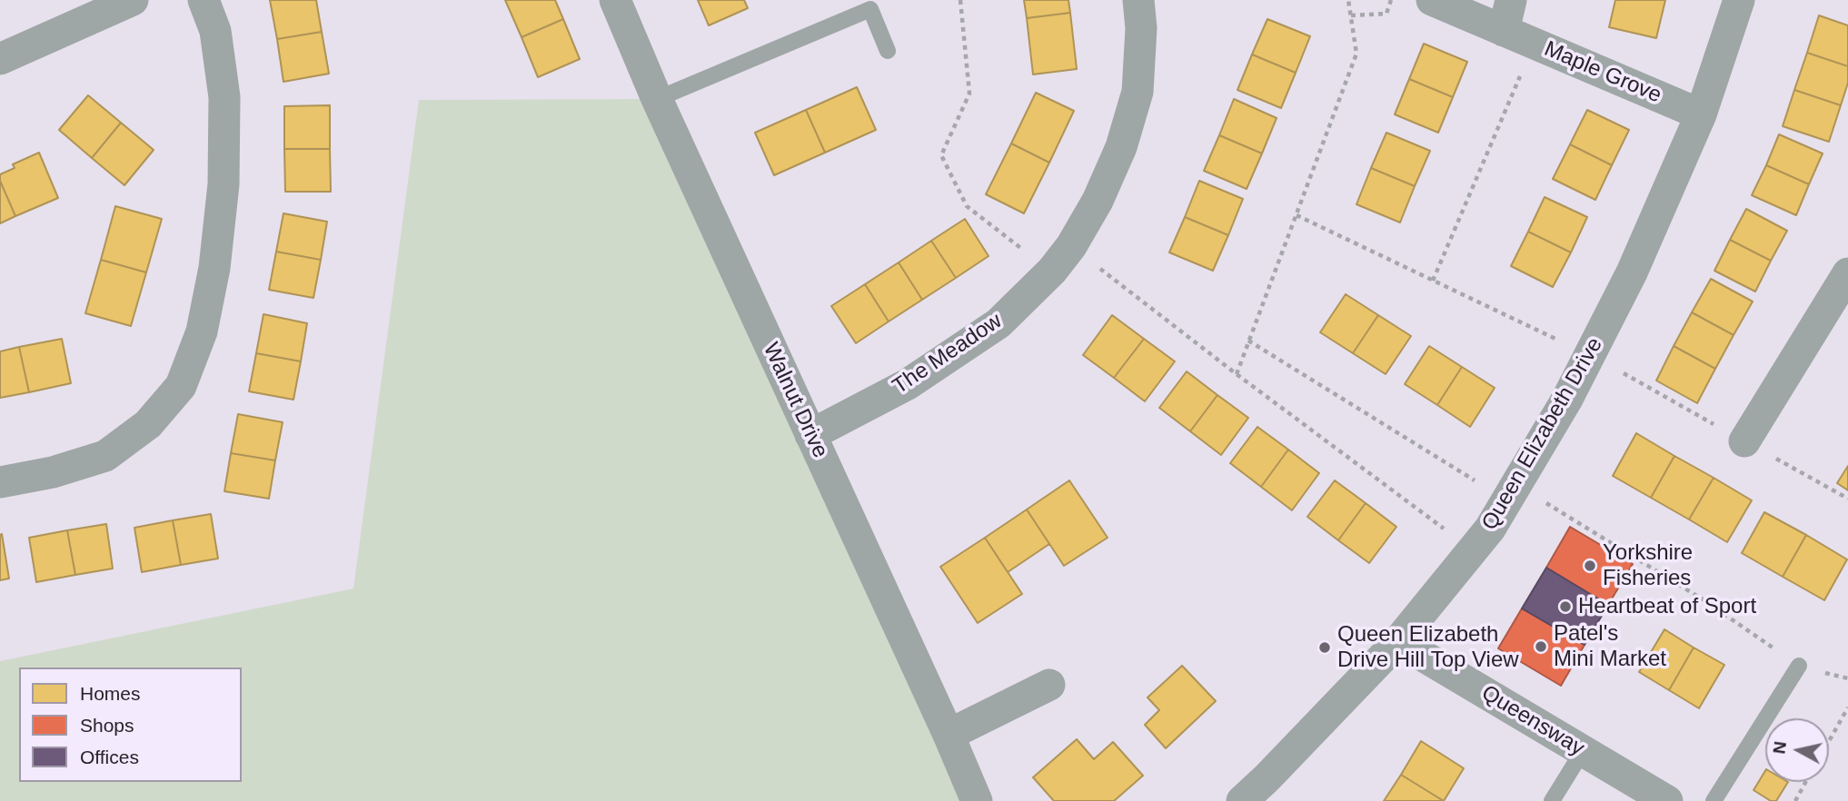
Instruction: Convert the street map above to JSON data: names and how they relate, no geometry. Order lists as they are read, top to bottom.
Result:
{
  "streets": {
    "street": [
      "Maple Grove",
      "The Meadow",
      "Walnut Drive",
      "Queen Elizabeth Drive",
      "Queensway"
    ]
  },
  "crossings": [
    ["Maple Grove", "Queen Elizabeth Drive"],
    ["The Meadow", "Walnut Drive"],
    ["Queen Elizabeth Drive", "Queensway"]
  ],
  "places": [
    "Yorkshire Fisheries",
    "Heartbeat of Sport",
    "Patel's Mini Market",
    "Queen Elizabeth Drive Hill Top View"
  ],
  "legend": ["Homes", "Shops", "Offices"],
  "north": "left"
}
